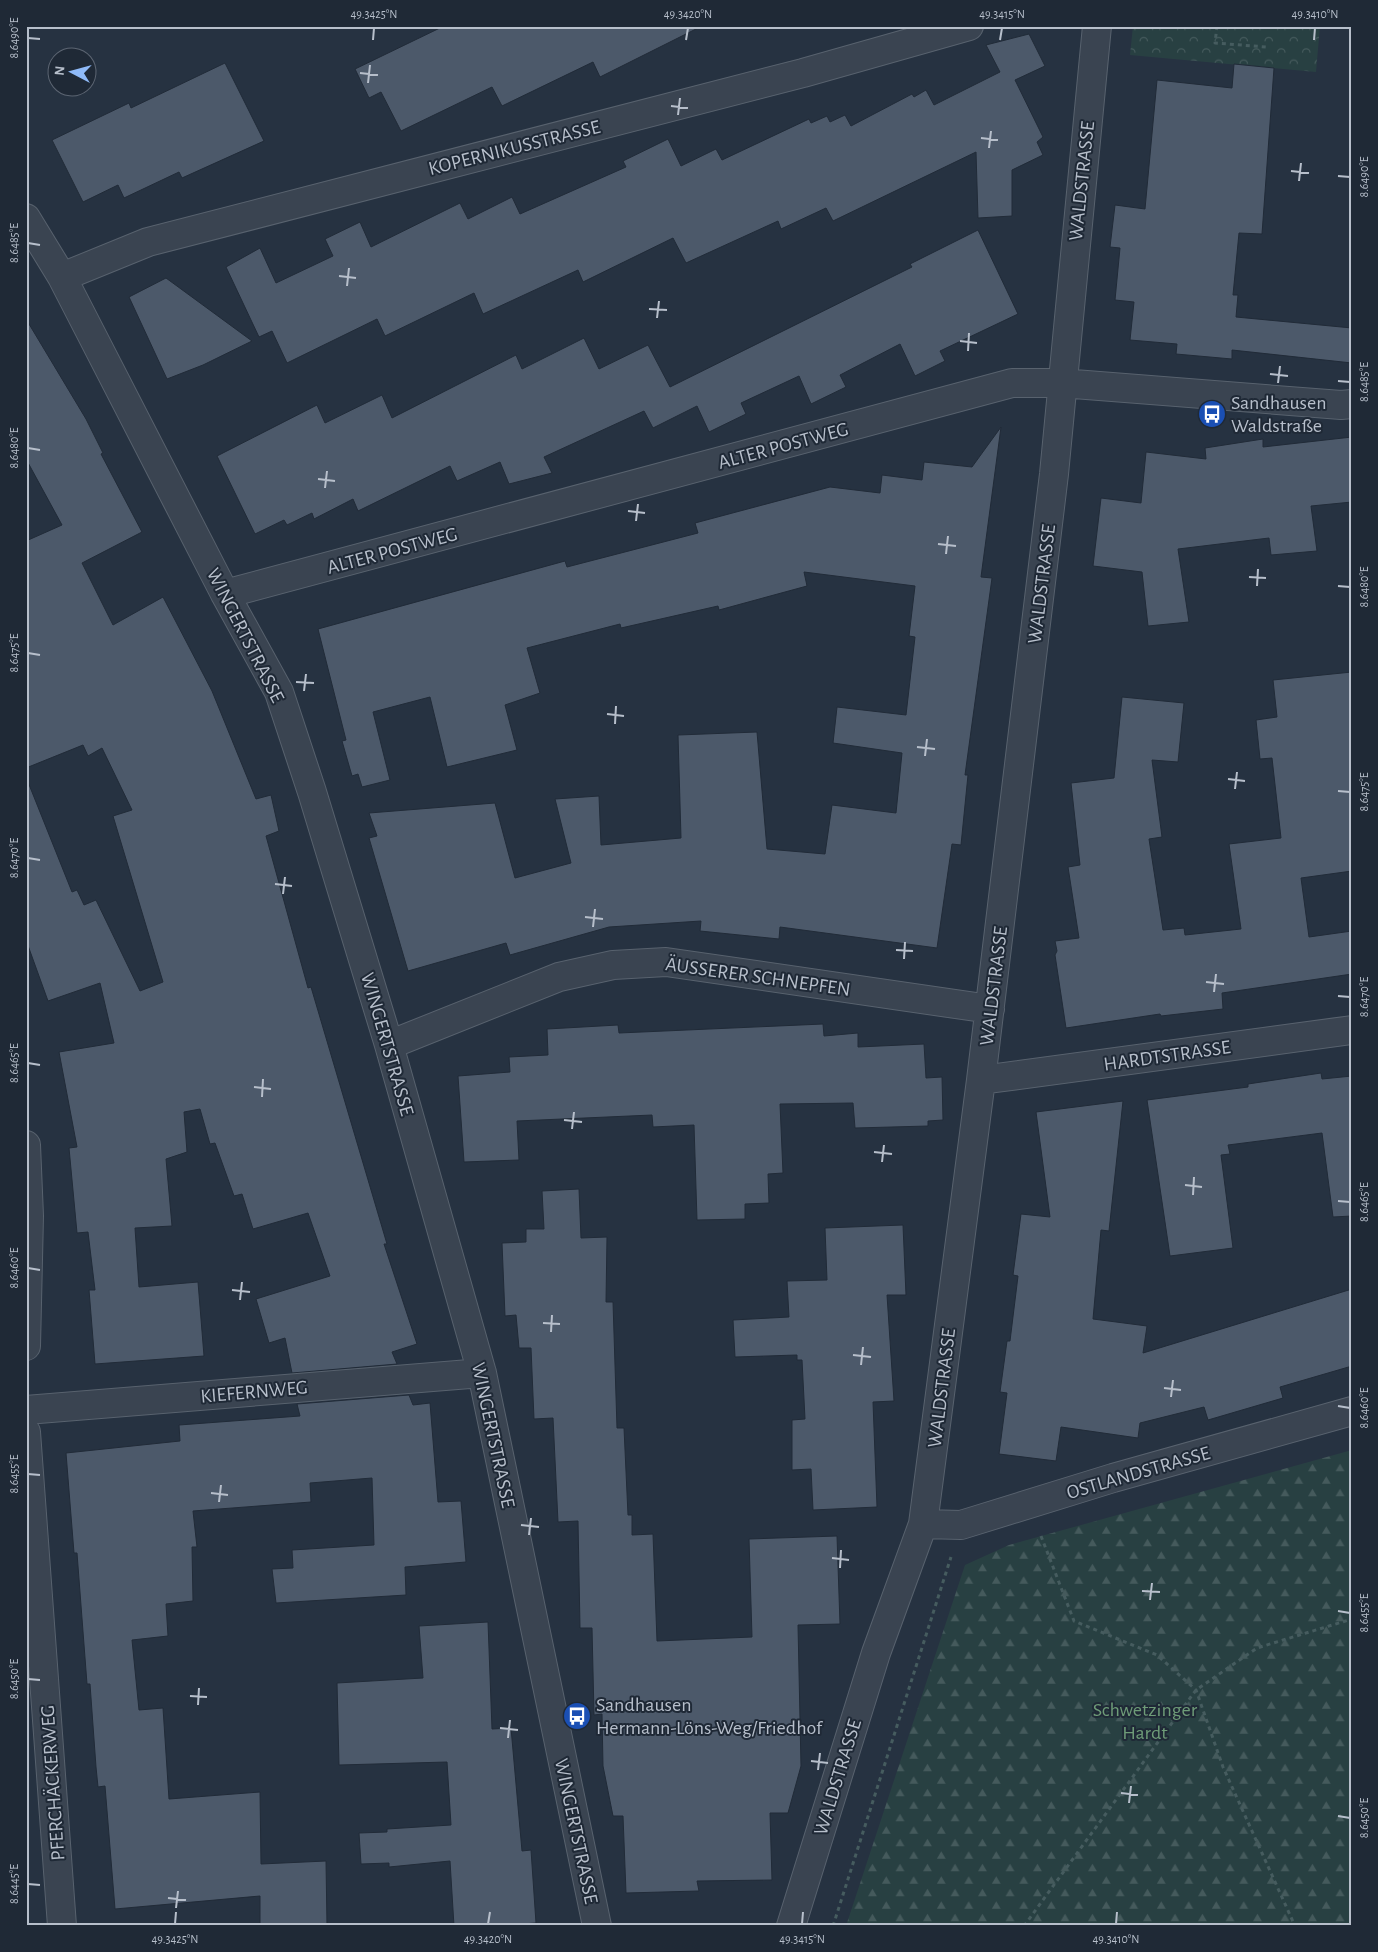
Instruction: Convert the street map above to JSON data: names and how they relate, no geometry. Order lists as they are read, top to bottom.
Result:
{
  "streets": {
    "street": [
      "KOPERNIKUSSTRASSE",
      "WALDSTRASSE",
      "ALTER POSTWEG",
      "WINGERTSTRASSE",
      "ÄUSSERER SCHNEPFEN",
      "HARDTSTRASSE",
      "KIEFERNWEG",
      "OSTLANDSTRASSE",
      "PFERCHÄCKERWEG"
    ]
  },
  "crossings": [
    ["KOPERNIKUSSTRASSE", "WINGERTSTRASSE"],
    ["WALDSTRASSE", "ALTER POSTWEG"],
    ["WALDSTRASSE", "ÄUSSERER SCHNEPFEN"],
    ["WALDSTRASSE", "HARDTSTRASSE"],
    ["WALDSTRASSE", "OSTLANDSTRASSE"],
    ["ALTER POSTWEG", "WINGERTSTRASSE"],
    ["WINGERTSTRASSE", "ÄUSSERER SCHNEPFEN"],
    ["WINGERTSTRASSE", "KIEFERNWEG"]
  ],
  "parks": ["Schwetzinger Hardt"],
  "places": {
    "bus stop": ["Sandhausen Waldstraße", "Sandhausen Hermann-Löns-Weg/Friedhof"]
  },
  "north": "left",
  "coordinates": [
    "49.3425°N",
    "49.3420°N",
    "49.3415°N",
    "49.3410°N",
    "8.6490°E",
    "8.6485°E",
    "8.6480°E",
    "8.6475°E",
    "8.6470°E",
    "8.6465°E",
    "8.6460°E",
    "8.6455°E",
    "8.6450°E",
    "8.6445°E"
  ]
}
